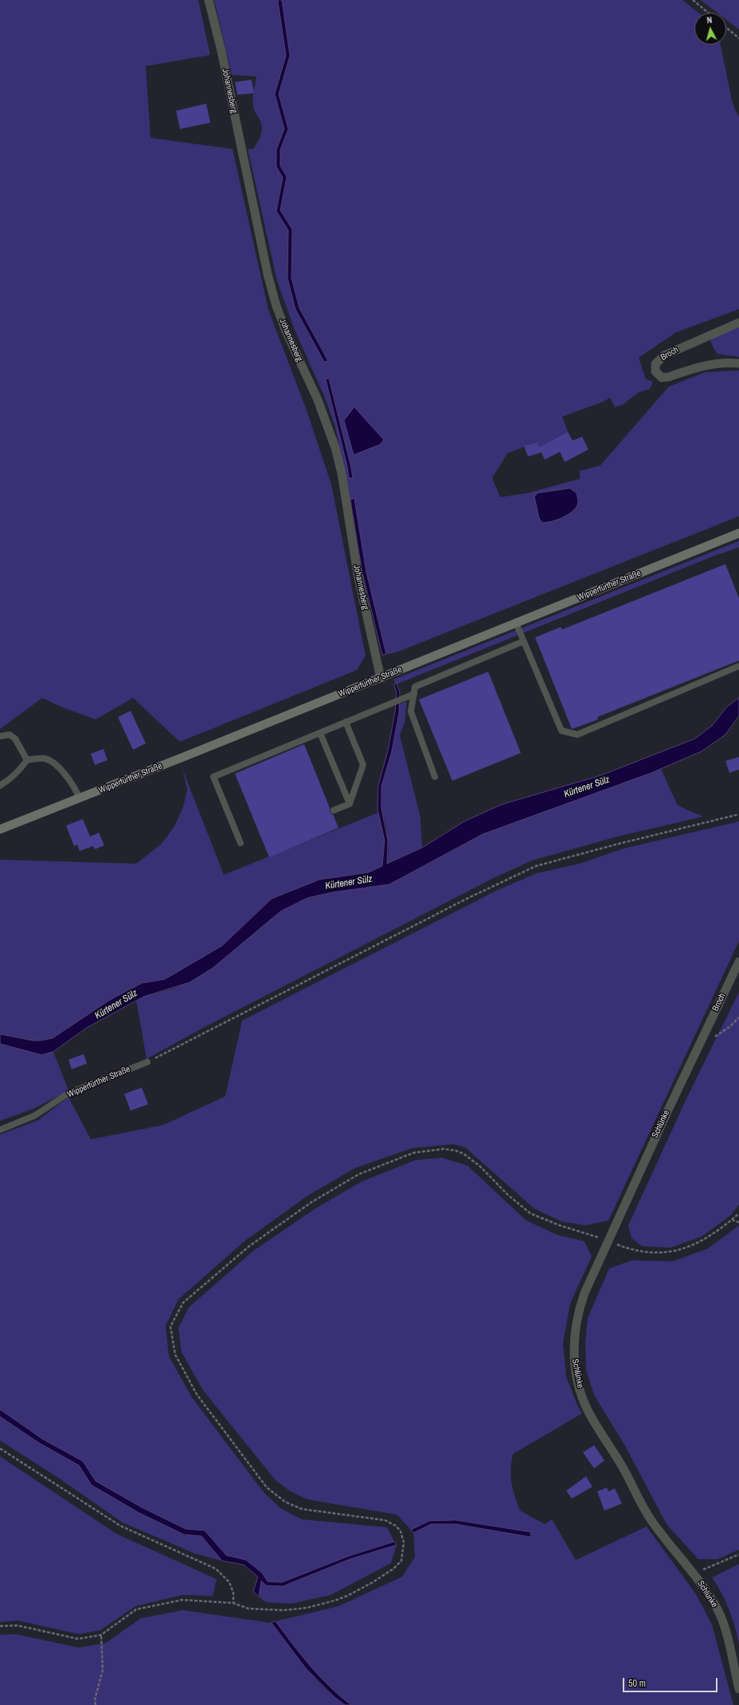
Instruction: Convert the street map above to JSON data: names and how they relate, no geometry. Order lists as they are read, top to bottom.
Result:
{
  "streets": {
    "main road": ["Wipperfürther Straße"],
    "street": ["Johannesberg", "Broch", "Schlünke"]
  },
  "crossings": [
    ["Johannesberg", "Wipperfürther Straße"],
    ["Broch", "Schlünke"]
  ],
  "water": ["Kürtener Sülz"],
  "scale_bar": "50 m",
  "north": "top"
}
